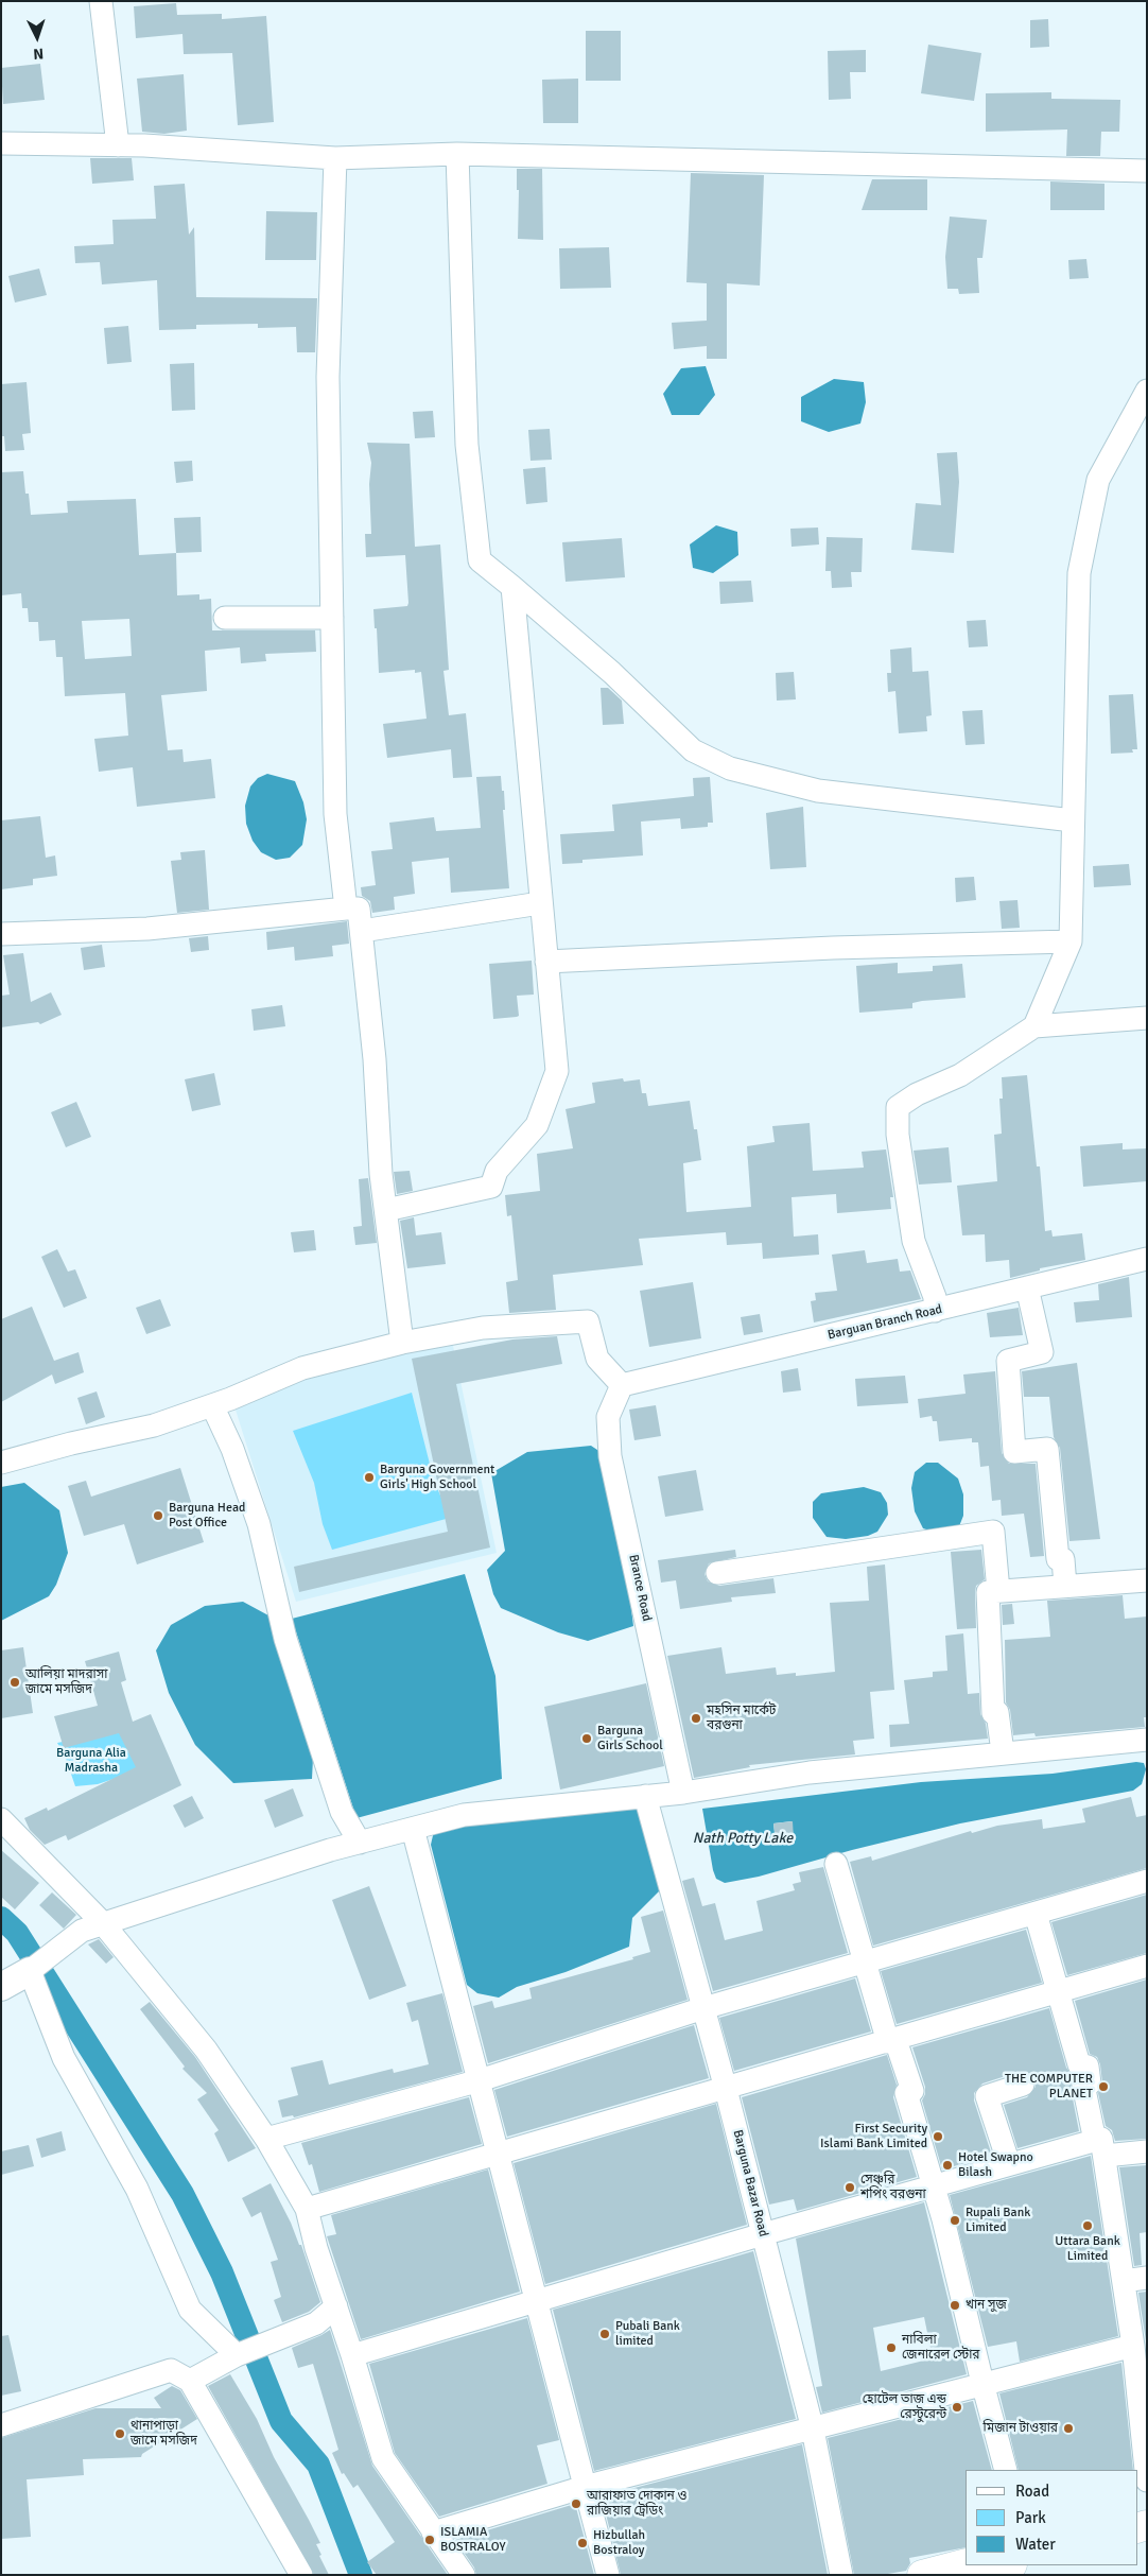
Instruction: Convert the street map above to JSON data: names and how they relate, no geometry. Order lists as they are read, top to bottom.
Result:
{
  "streets": {
    "street": ["Barguan Branch Road", "Brance Road", "Barguna Bazar Road"]
  },
  "crossings": [
    ["Barguan Branch Road", "Brance Road"]
  ],
  "water": ["Nath Potty Lake"],
  "parks": ["Barguna Alia Madrasha"],
  "places": [
    "Barguna Government Girls' High School",
    "Barguna Head Post Office",
    "আলিয়া মাদরাসা জামে মসজিদ",
    "মহসিন মার্কেট বরগুনা",
    "Barguna Girls School",
    "THE COMPUTER PLANET",
    "First Security Islami Bank Limited",
    "Hotel Swapno Bilash",
    "সেঞ্চুরি শপিং বরগুনা",
    "Rupali Bank Limited",
    "Uttara Bank Limited",
    "খান সুজ",
    "Pubali Bank limited",
    "নাবিলা জেনারেল স্টোর",
    "হোটেল তাজ এন্ড রেস্টুরেন্ট",
    "মিজান টাওয়ার",
    "থানাপাড়া জামে মসজিদ",
    "আরাফাত দোকান ও রাজিয়ার ট্রেডিং",
    "ISLAMIA BOSTRALOY",
    "Hizbullah Bostraloy"
  ],
  "legend": ["Road", "Park", "Water"],
  "north": "bottom"
}
